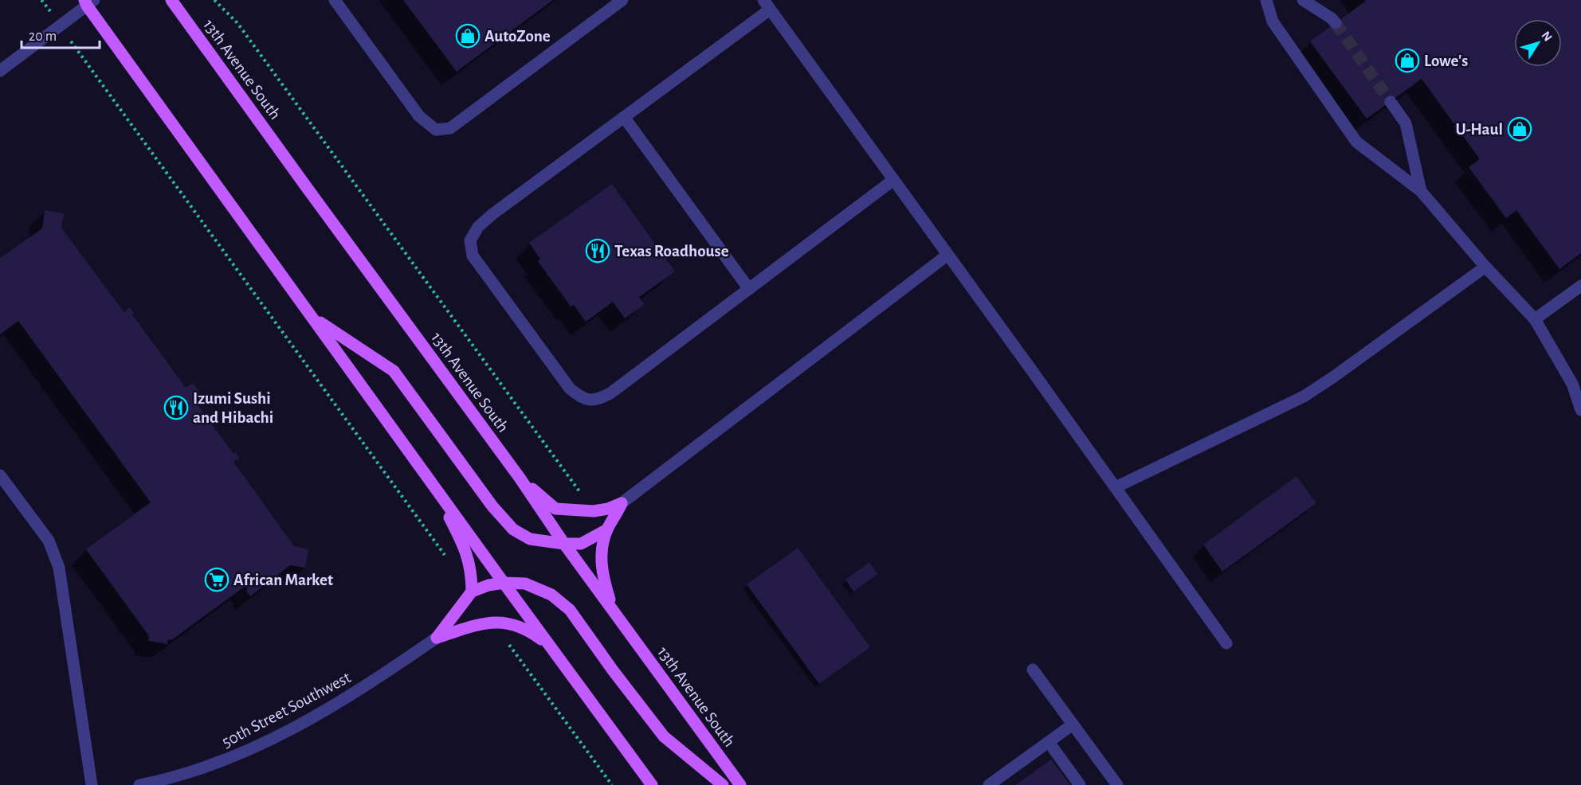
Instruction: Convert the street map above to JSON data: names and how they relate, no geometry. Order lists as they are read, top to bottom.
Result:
{
  "streets": {
    "main road": ["13th Avenue South"],
    "street": ["50th Street Southwest"]
  },
  "places": {
    "shop": ["AutoZone", "Lowe's", "U-Haul"],
    "restaurant": ["Texas Roadhouse", "Izumi Sushi and Hibachi"],
    "supermarket": ["African Market"]
  },
  "scale_bar": "20 m",
  "north": "top right"
}
